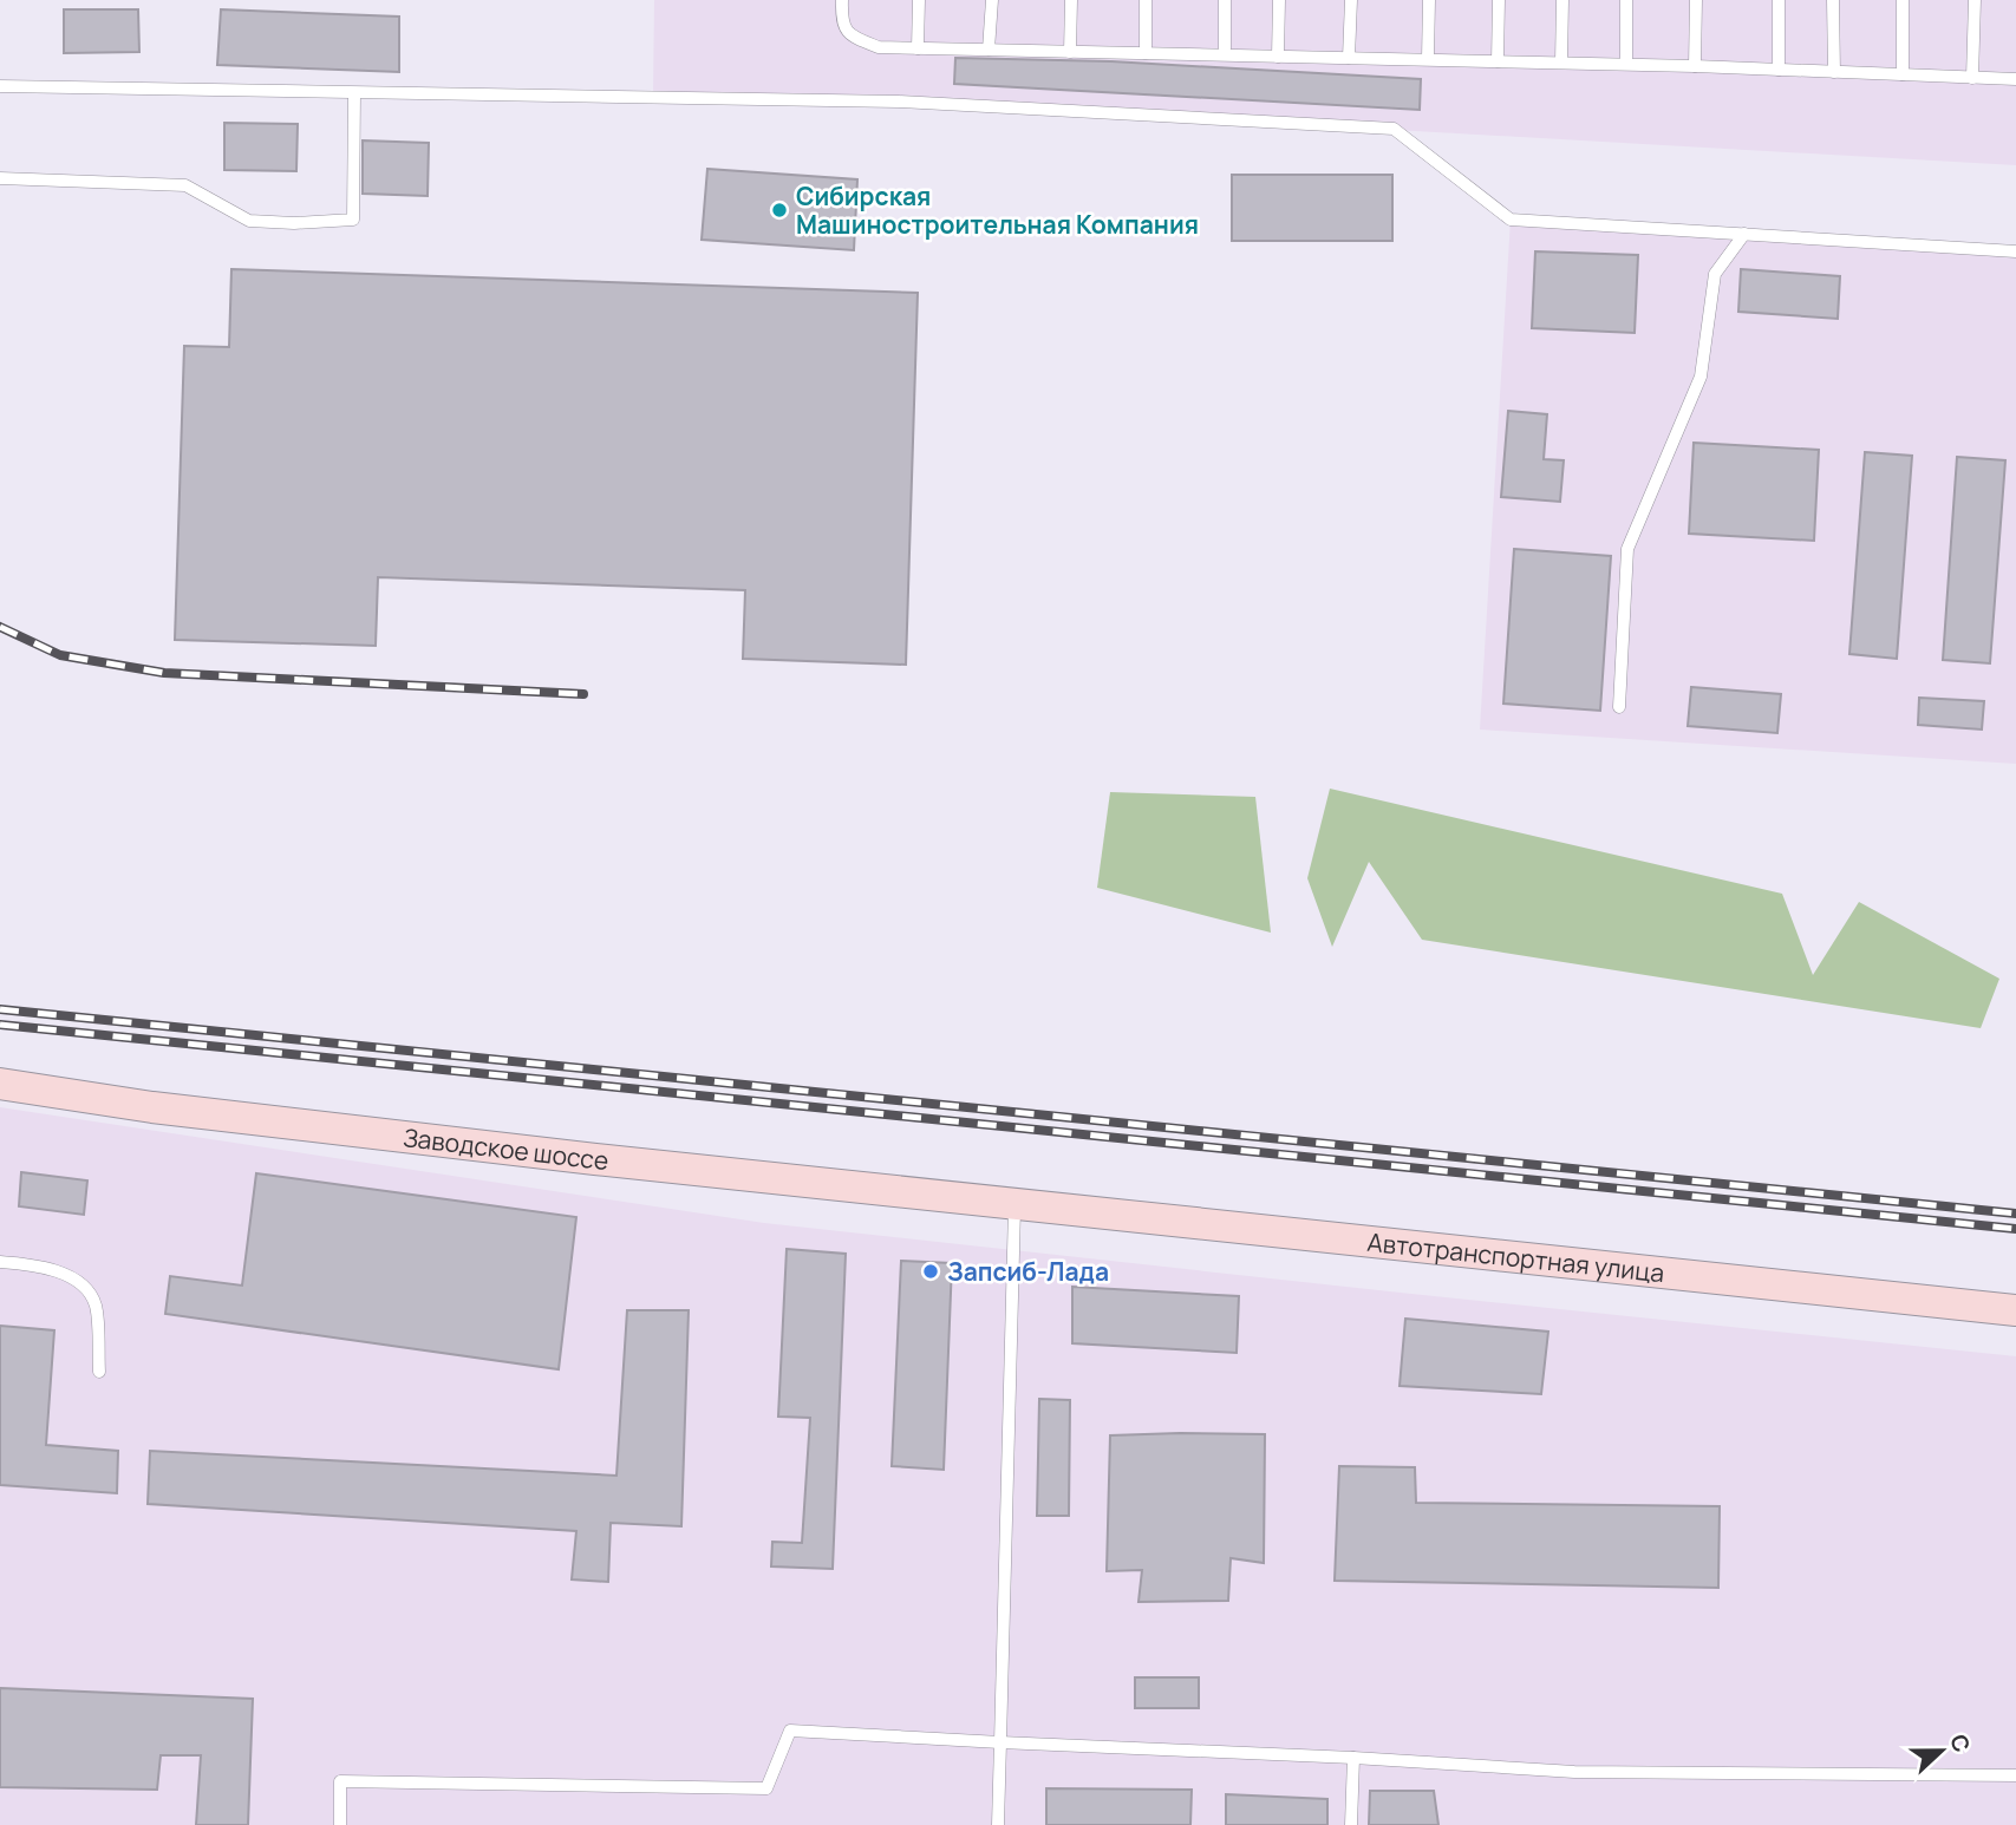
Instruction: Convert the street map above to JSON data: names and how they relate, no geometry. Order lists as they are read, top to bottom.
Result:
{
  "streets": {
    "main road": ["Заводское шоссе", "Автотранспортная улица"]
  },
  "crossings": [
    ["Заводское шоссе", "Автотранспортная улица"]
  ],
  "places": ["Сибирская Машиностроительная Компания", "Запсиб-Лада"],
  "north": "right"
}
